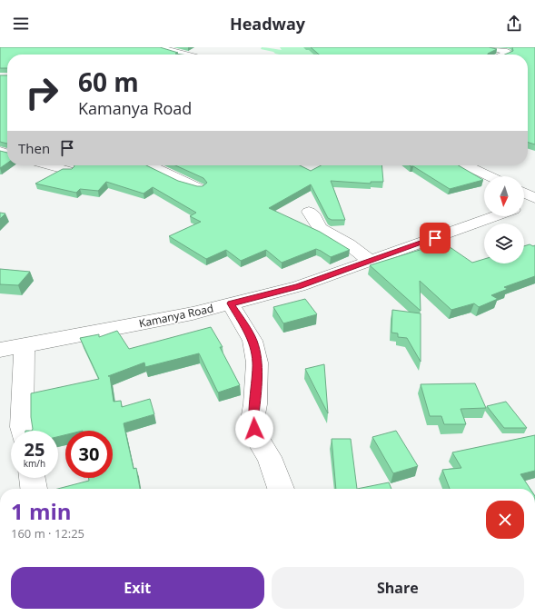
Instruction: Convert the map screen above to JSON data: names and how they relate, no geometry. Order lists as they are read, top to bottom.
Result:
{
  "streets": {
    "street": ["Kamanya Road"]
  },
  "north": "bottom",
  "page": {
    "header": "Headway",
    "turn": ["60 m", "Kamanya Road"],
    "then": "Then",
    "speed": "25 km/h",
    "limit": "30",
    "heading": ["1 min", "160 m · 12:25"],
    "buttons": ["Exit", "Share"]
  }
}
